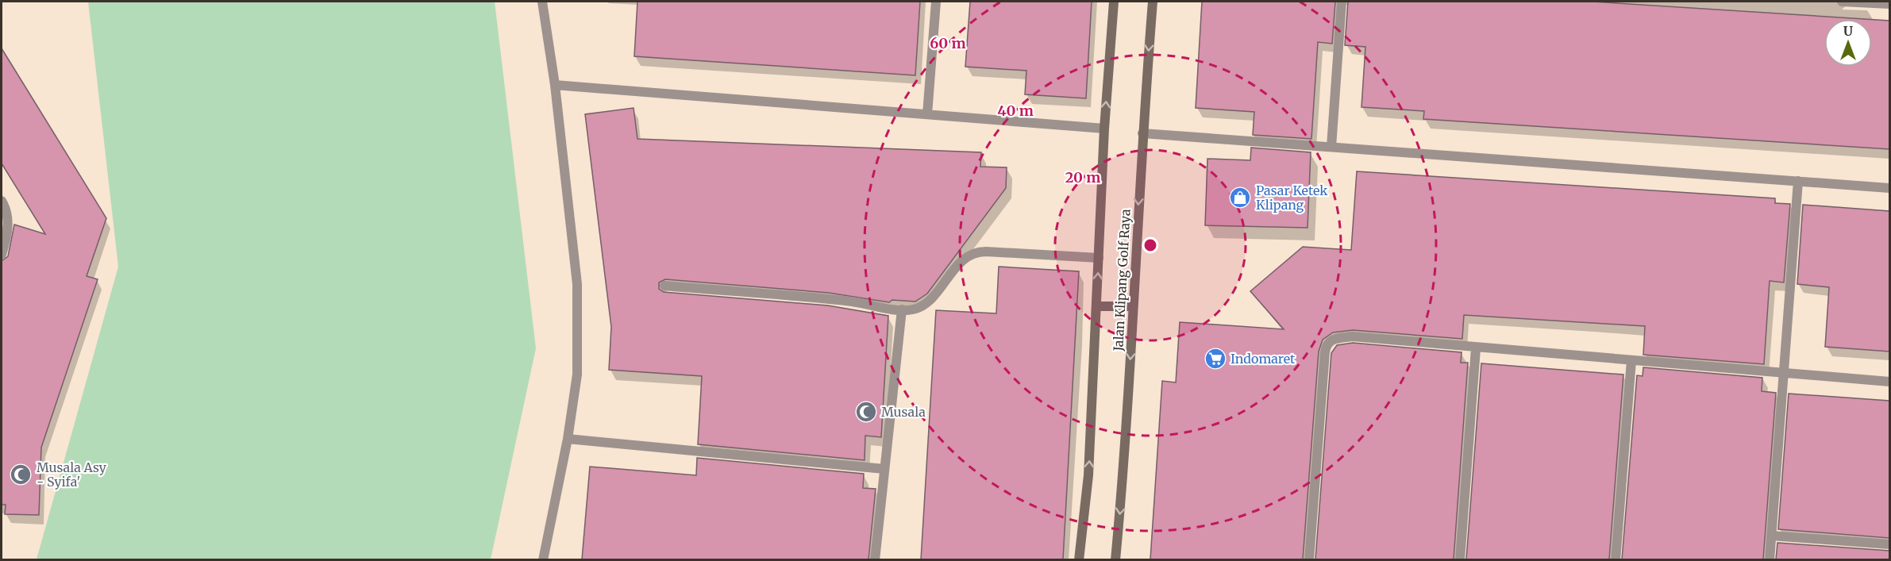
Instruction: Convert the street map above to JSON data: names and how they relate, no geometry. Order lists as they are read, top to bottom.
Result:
{
  "streets": {
    "main road": ["Jalan Klipang Golf Raya"]
  },
  "places": {
    "shop": ["Pasar Ketek Klipang"],
    "supermarket": ["Indomaret"],
    "mosque": ["Musala", "Musala Asy - Syifa'"]
  },
  "north": "top",
  "rings": ["60 m", "40 m", "20 m"]
}
